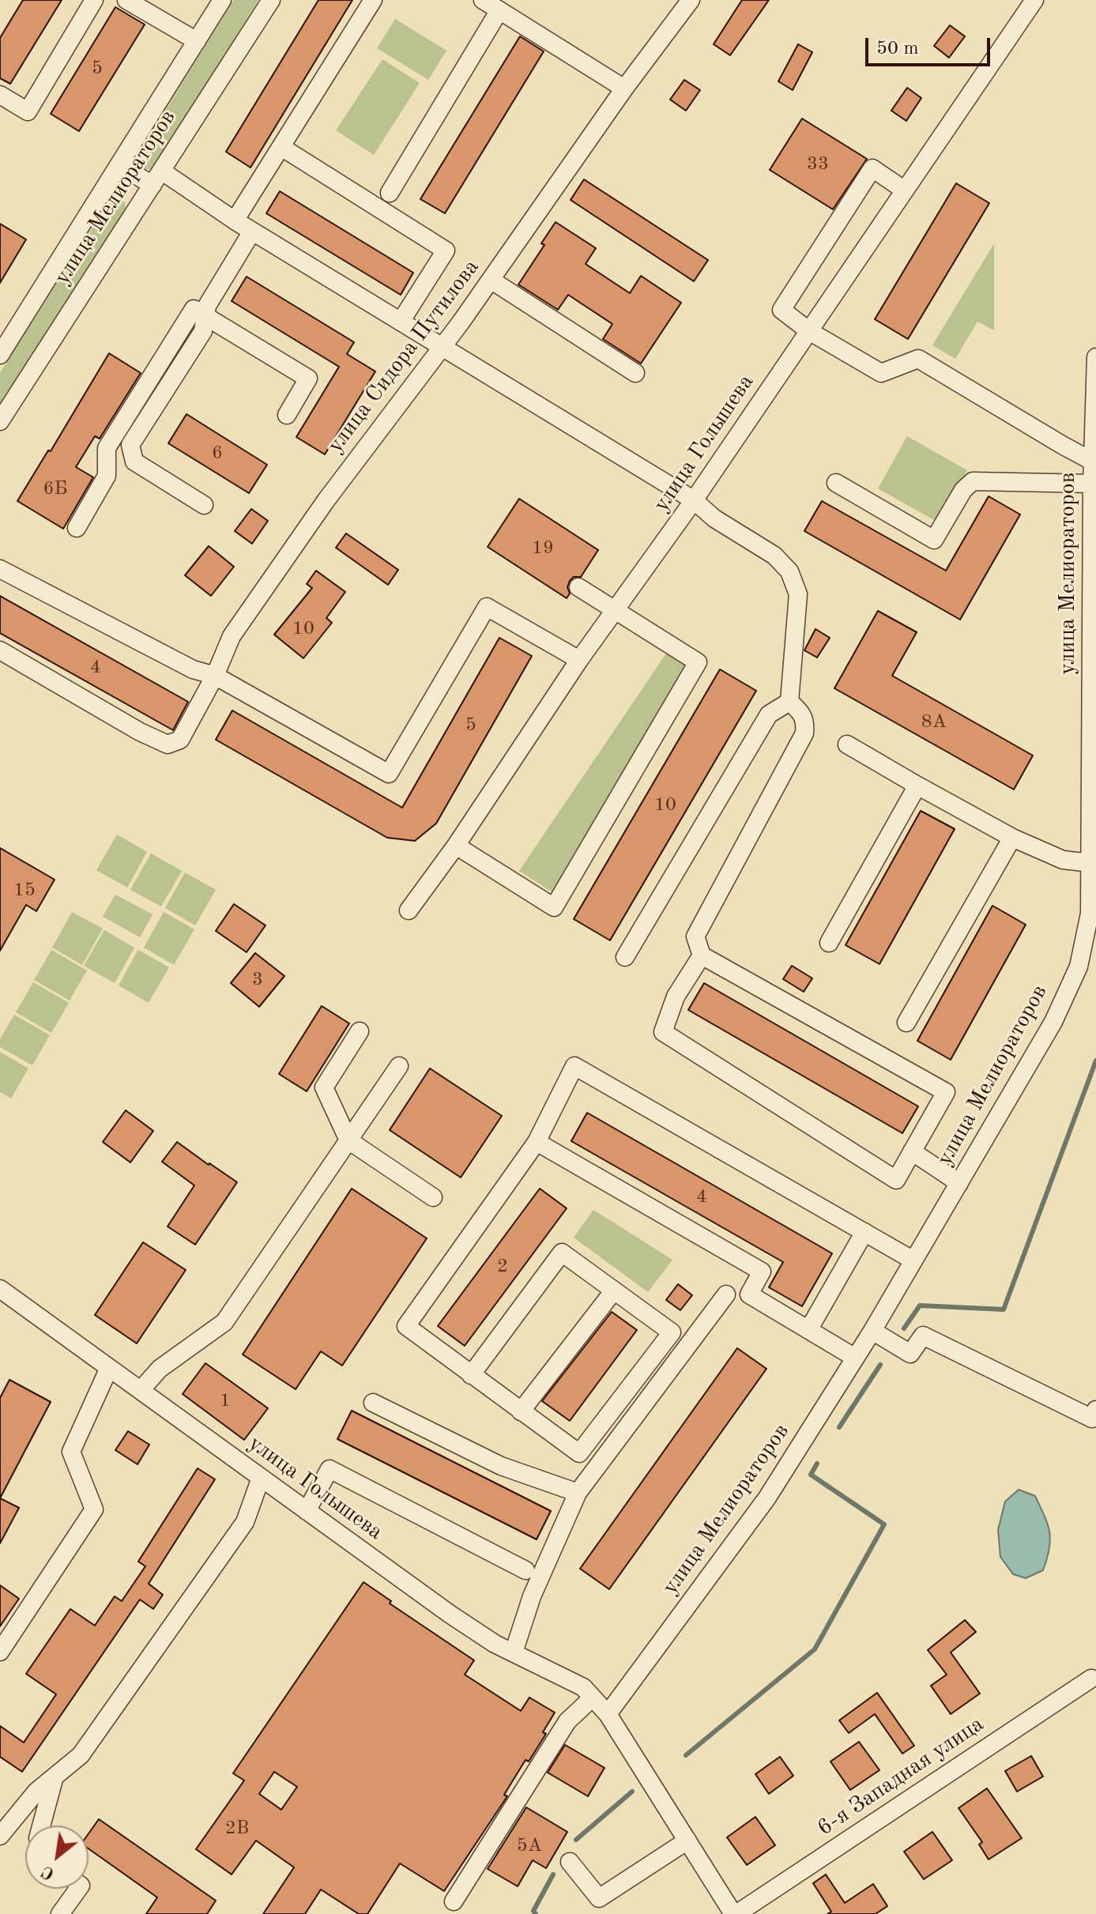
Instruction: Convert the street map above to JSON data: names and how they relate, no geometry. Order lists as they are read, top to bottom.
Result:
{
  "streets": {
    "street": [
      "улица Мелиораторов",
      "улица Сидора Путилова",
      "улица Голышева",
      "6-я Западная улица"
    ]
  },
  "crossings": [
    ["улица Мелиораторов", "улица Голышева"],
    ["улица Голышева", "6-я Западная улица"]
  ],
  "house_numbers": [
    "5",
    "33",
    "6",
    "6Б",
    "19",
    "10",
    "4",
    "8А",
    "5",
    "10",
    "15",
    "3",
    "4",
    "2",
    "1",
    "2В",
    "5А"
  ],
  "scale_bar": "50 m",
  "north": "bottom left"
}
